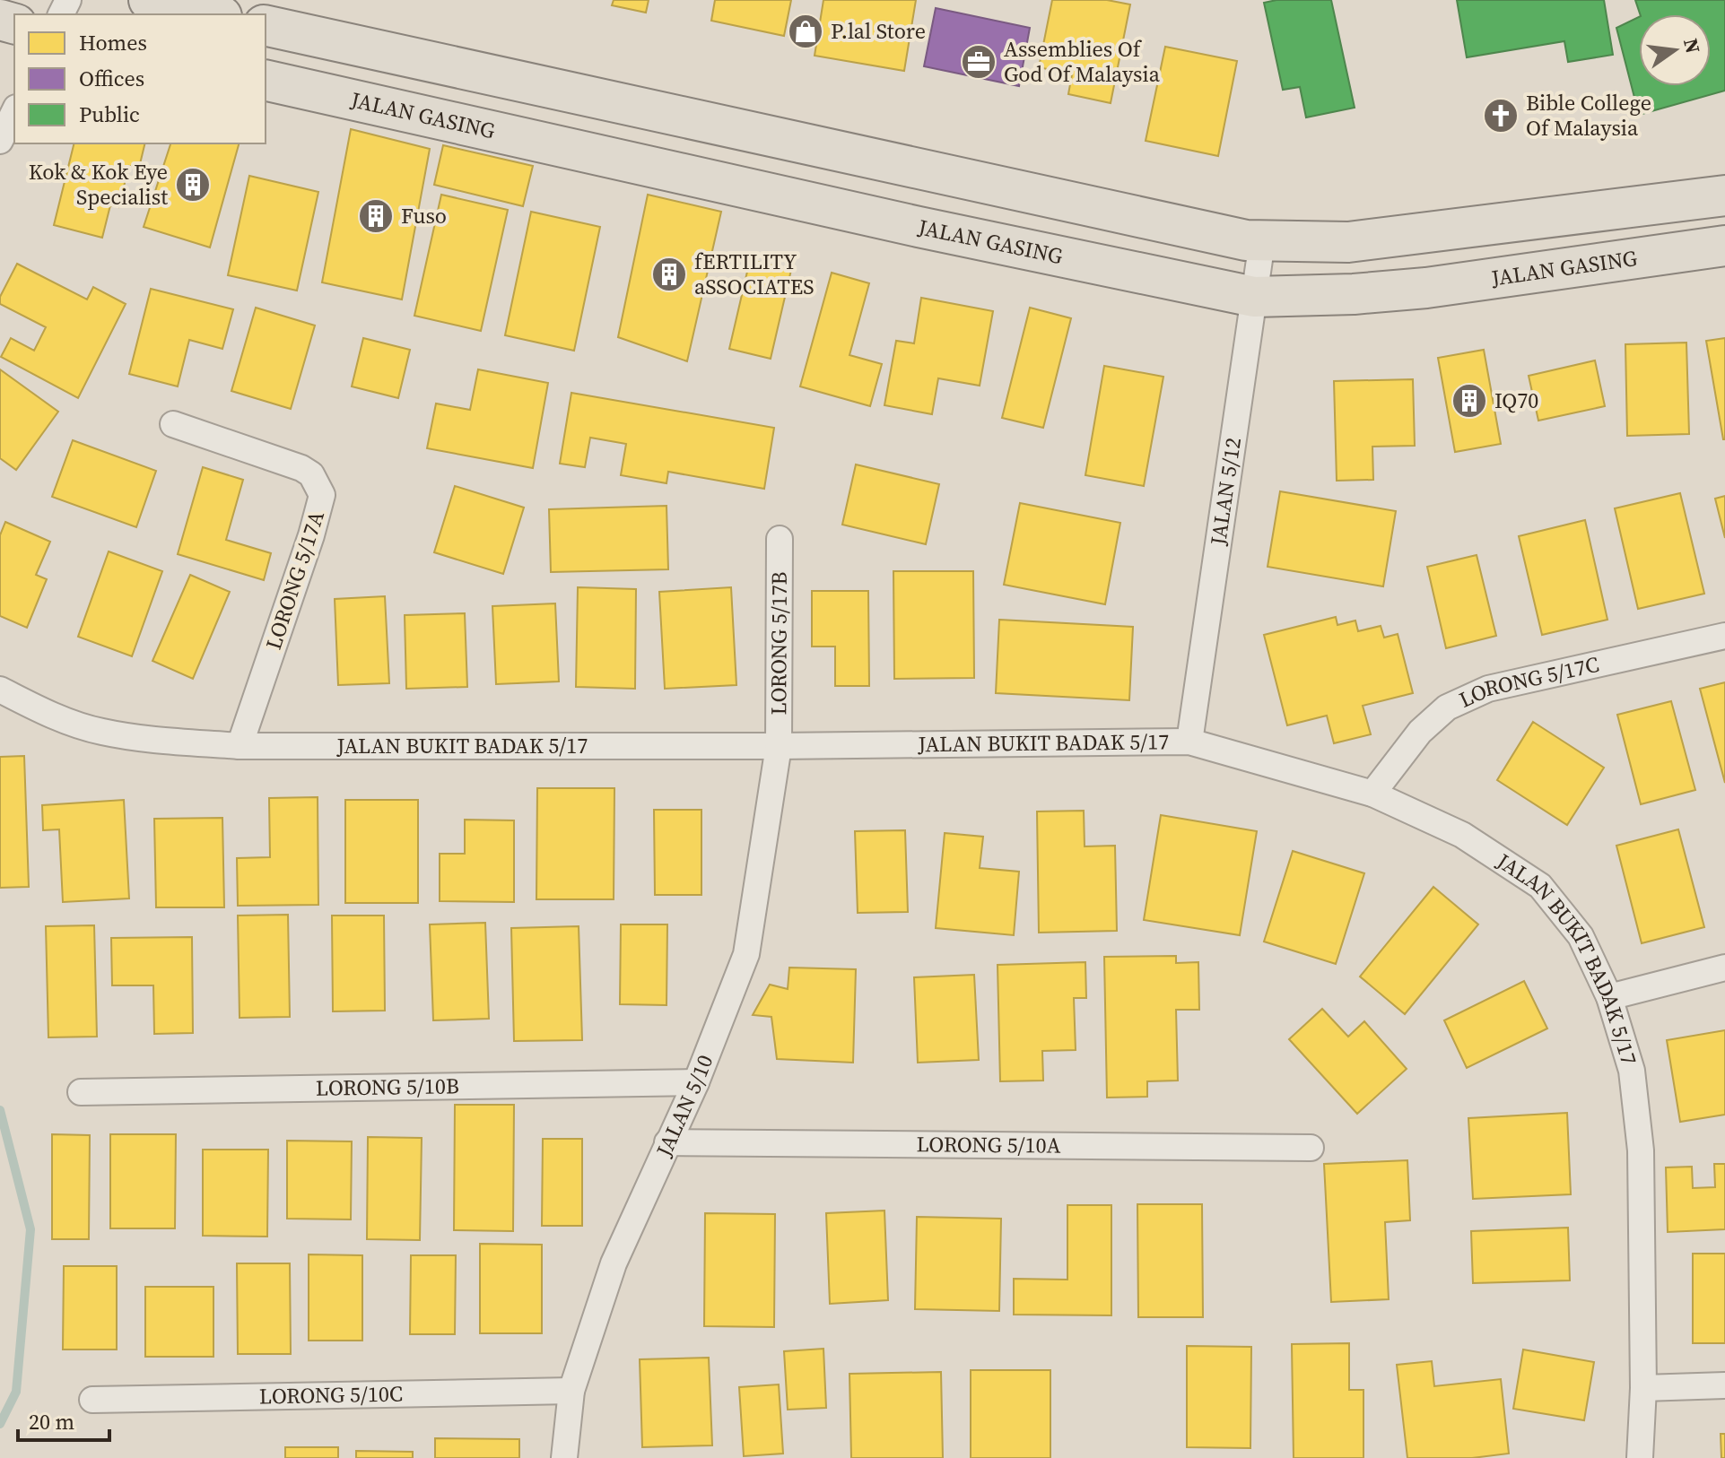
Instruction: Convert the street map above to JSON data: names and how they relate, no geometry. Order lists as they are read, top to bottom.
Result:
{
  "streets": {
    "main road": ["JALAN GASING"],
    "street": [
      "JALAN 5/12",
      "LORONG 5/17A",
      "LORONG 5/17B",
      "LORONG 5/17C",
      "JALAN BUKIT BADAK 5/17",
      "LORONG 5/10B",
      "JALAN 5/10",
      "LORONG 5/10A",
      "LORONG 5/10C"
    ]
  },
  "crossings": [
    ["JALAN GASING", "JALAN 5/12"],
    ["JALAN 5/12", "JALAN BUKIT BADAK 5/17"],
    ["LORONG 5/17A", "JALAN BUKIT BADAK 5/17"],
    ["LORONG 5/17B", "JALAN BUKIT BADAK 5/17"],
    ["LORONG 5/17B", "JALAN 5/10"],
    ["LORONG 5/17C", "JALAN BUKIT BADAK 5/17"],
    ["JALAN BUKIT BADAK 5/17", "JALAN 5/10"],
    ["LORONG 5/10B", "JALAN 5/10"],
    ["JALAN 5/10", "LORONG 5/10A"],
    ["JALAN 5/10", "LORONG 5/10C"]
  ],
  "places": {
    "shop": ["P.lal Store"],
    "office": ["Assemblies Of God Of Malaysia"],
    "church": ["Bible College Of Malaysia"],
    "building": [
      "Kok & Kok Eye Specialist",
      "Fuso",
      "fERTILITY aSSOCIATES",
      "IQ70"
    ]
  },
  "legend": ["Homes", "Offices", "Public"],
  "scale_bar": "20 m",
  "north": "right"
}
